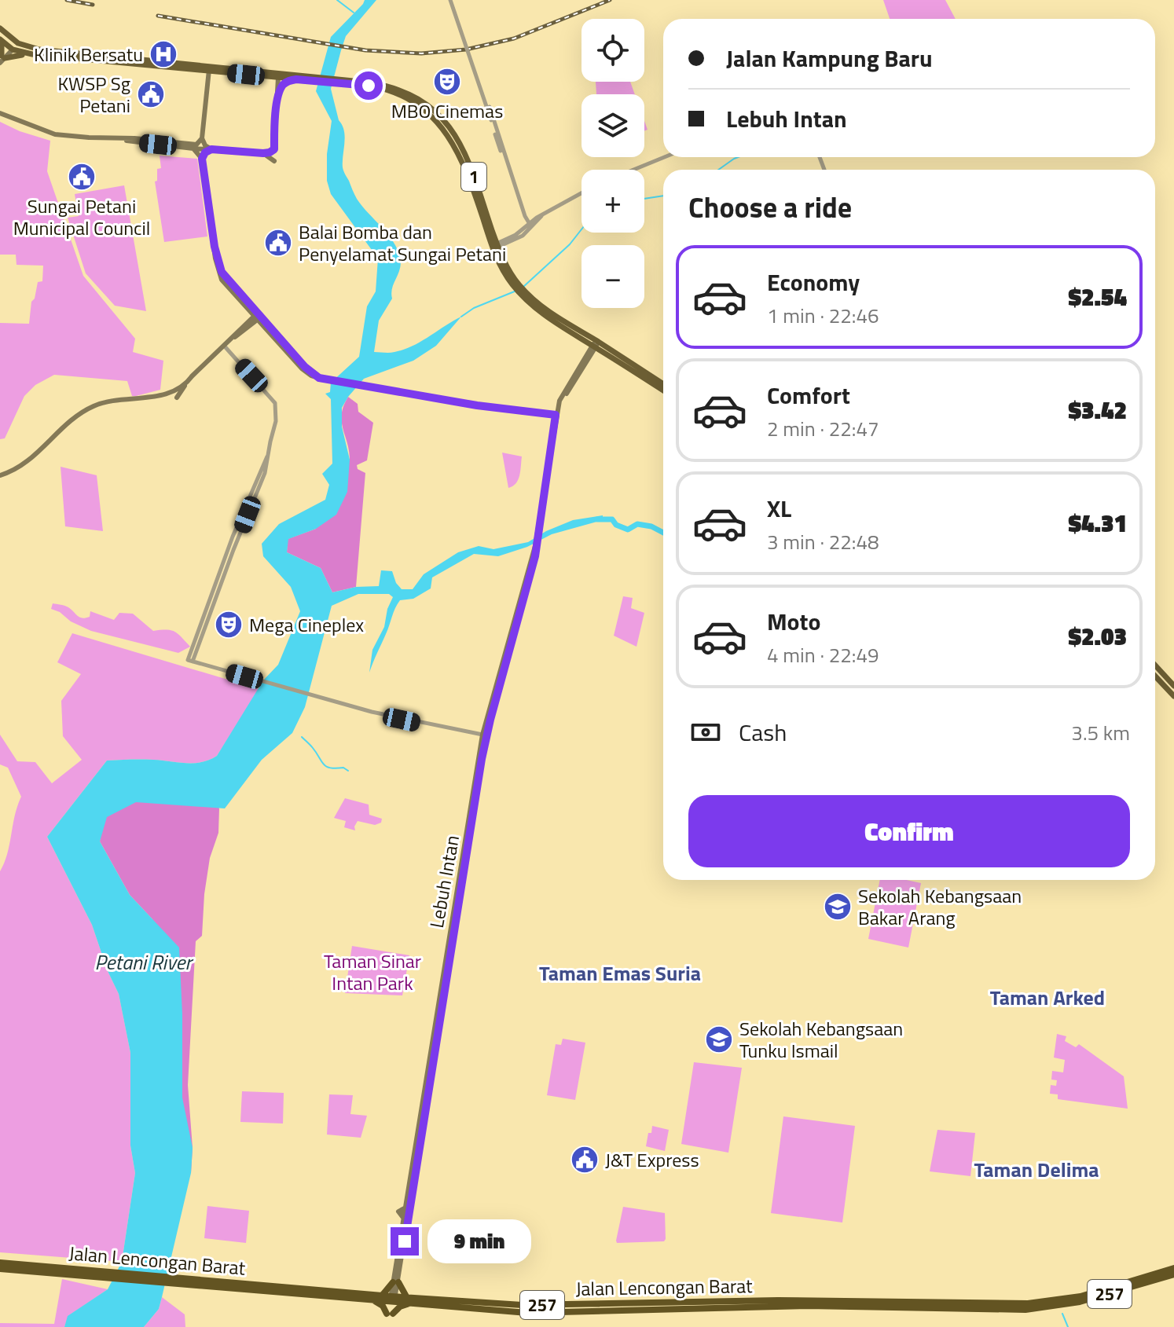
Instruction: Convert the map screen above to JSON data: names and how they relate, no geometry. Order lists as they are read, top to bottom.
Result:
{
  "streets": {
    "highway": ["Jalan Lencongan Barat", "257"],
    "main road": ["1", "Lebuh Intan"]
  },
  "crossings": [
    ["1", "Lebuh Intan"],
    ["Lebuh Intan", "Jalan Lencongan Barat"]
  ],
  "districts": ["Taman Emas Suria", "Taman Arked", "Taman Delima"],
  "water": ["Petani River"],
  "parks": ["Taman Sinar Intan Park"],
  "places": {
    "hospital": ["Klinik Bersatu"],
    "theatre": ["MBO Cinemas", "Mega Cineplex"],
    "public building": [
      "KWSP Sg Petani",
      "Sungai Petani Municipal Council",
      "Balai Bomba dan Penyelamat Sungai Petani",
      "J&T Express"
    ],
    "school or university": ["Sekolah Kebangsaan Bakar Arang", "Sekolah Kebangsaan Tunku Ismail"]
  },
  "page": {
    "map_buttons": ["+", "−"],
    "banner": ["Jalan Kampung Baru", "Lebuh Intan"],
    "heading": "Choose a ride",
    "list": [
      {
        "name": "Economy",
        "note": "1 min · 22:46",
        "value": "$2.54"
      },
      {
        "name": "Comfort",
        "note": "2 min · 22:47",
        "value": "$3.42"
      },
      {
        "name": "XL",
        "note": "3 min · 22:48",
        "value": "$4.31"
      },
      {
        "name": "Moto",
        "note": "4 min · 22:49",
        "value": "$2.03"
      }
    ],
    "pay": ["Cash", "3.5 km"],
    "buttons": "Confirm",
    "bubble": "9 min"
  }
}
